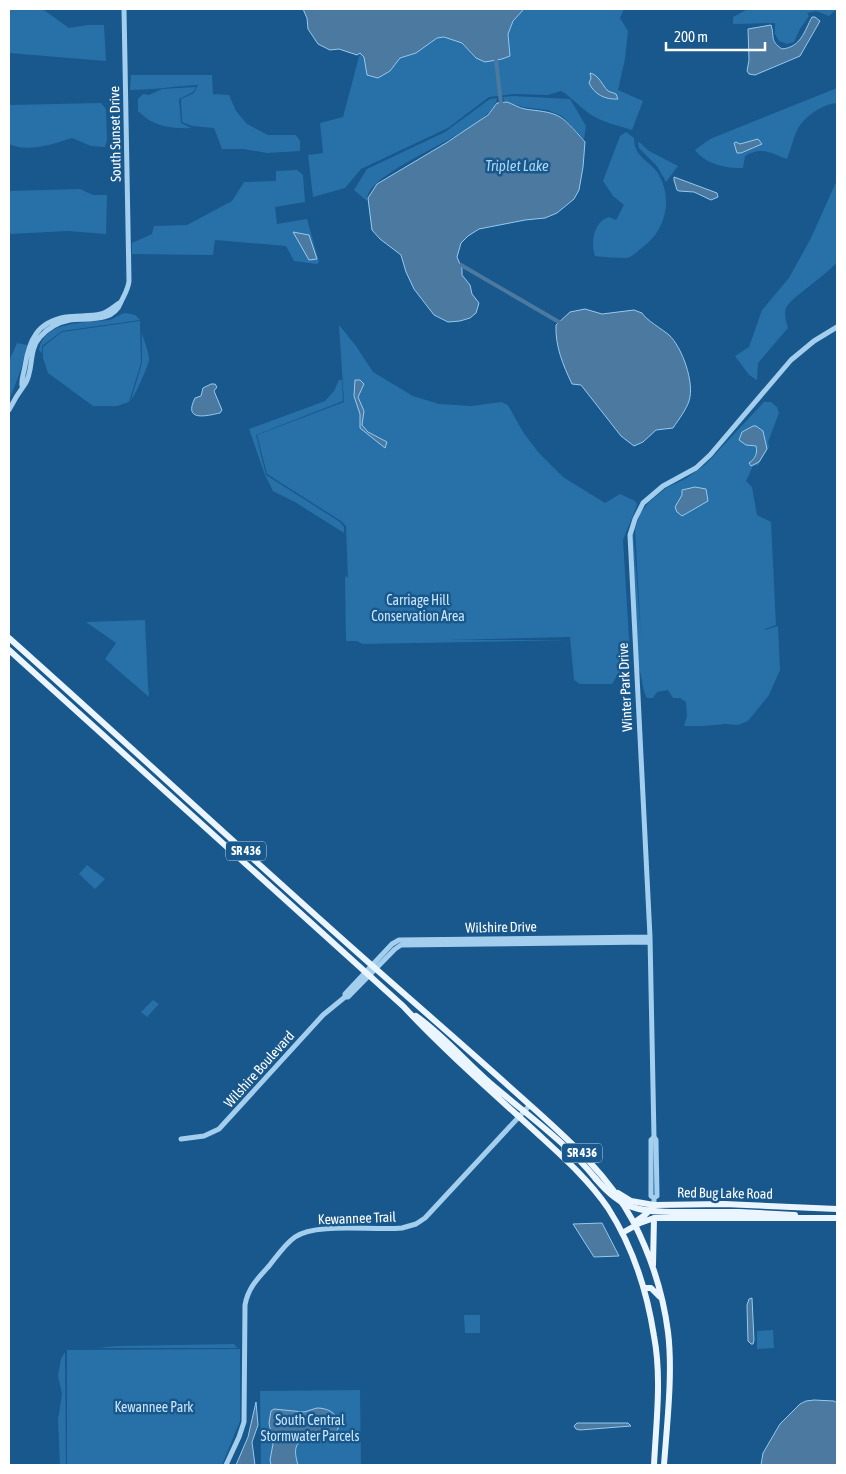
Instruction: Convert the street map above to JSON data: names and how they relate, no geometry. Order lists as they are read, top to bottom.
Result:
{
  "streets": {
    "main road": ["Winter Park Drive", "SR 436", "Red Bug Lake Road"],
    "street": [
      "South Sunset Drive",
      "Wilshire Drive",
      "Wilshire Boulevard",
      "Kewannee Trail"
    ]
  },
  "crossings": [
    ["Winter Park Drive", "SR 436"],
    ["Winter Park Drive", "Wilshire Drive"],
    ["Winter Park Drive", "Red Bug Lake Road"],
    ["SR 436", "Wilshire Drive"],
    ["SR 436", "Wilshire Boulevard"],
    ["SR 436", "Red Bug Lake Road"],
    ["SR 436", "Kewannee Trail"],
    ["Wilshire Drive", "Wilshire Boulevard"]
  ],
  "water": ["Triplet Lake"],
  "parks": ["Carriage Hill Conservation Area", "Kewannee Park", "South Central Stormwater Parcels"],
  "scale_bar": "200 m"
}
